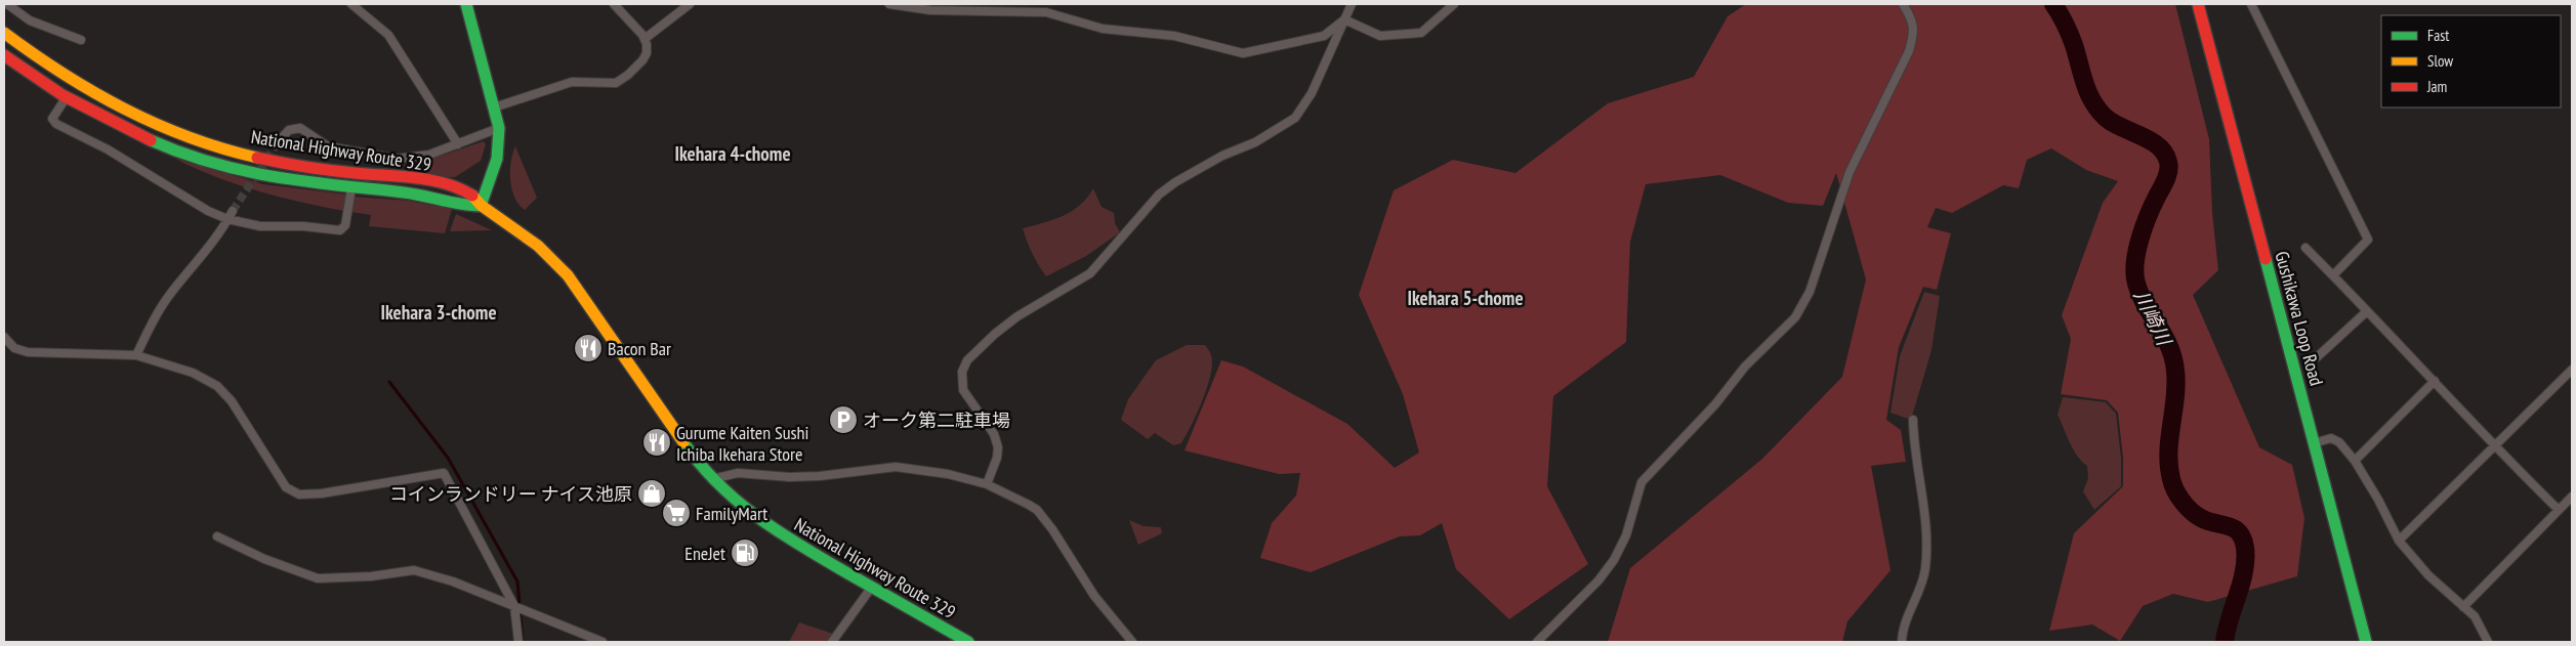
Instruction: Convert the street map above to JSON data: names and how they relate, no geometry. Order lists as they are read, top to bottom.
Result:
{
  "streets": {
    "main road": ["National Highway Route 329", "Gushikawa Loop Road"]
  },
  "districts": ["Ikehara 4-chome", "Ikehara 5-chome", "Ikehara 3-chome"],
  "water": ["川崎川"],
  "places": {
    "restaurant": ["Bacon Bar", "Gurume Kaiten Sushi Ichiba Ikehara Store"],
    "parking": ["オーク第二駐車場"],
    "shop": ["コインランドリー ナイス池原"],
    "supermarket": ["FamilyMart"],
    "fuel station": ["EneJet"]
  },
  "legend": ["Fast", "Slow", "Jam"]
}
